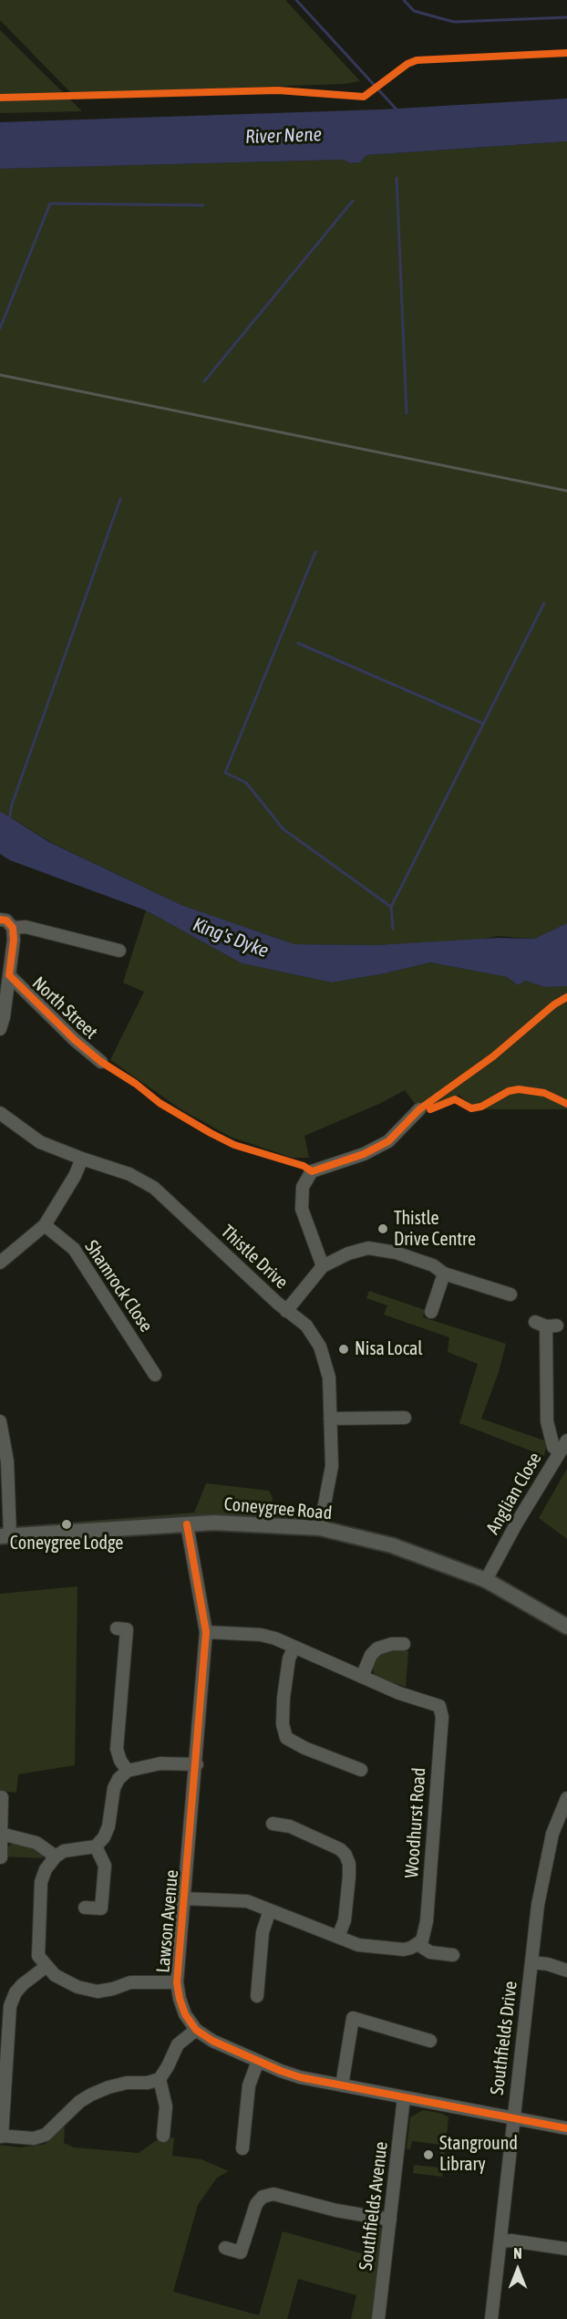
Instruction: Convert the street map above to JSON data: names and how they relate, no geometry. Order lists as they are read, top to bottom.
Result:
{
  "streets": {
    "street": [
      "North Street",
      "Thistle Drive",
      "Shamrock Close",
      "Anglian Close",
      "Coneygree Road",
      "Woodhurst Road",
      "Lawson Avenue",
      "Southfields Drive",
      "Southfields Avenue"
    ]
  },
  "crossings": [
    ["Thistle Drive", "Coneygree Road"],
    ["Anglian Close", "Coneygree Road"],
    ["Coneygree Road", "Lawson Avenue"],
    ["Woodhurst Road", "Lawson Avenue"],
    ["Lawson Avenue", "Southfields Drive"],
    ["Lawson Avenue", "Southfields Avenue"]
  ],
  "water": ["River Nene", "King's Dyke"],
  "places": [
    "Thistle Drive Centre",
    "Nisa Local",
    "Coneygree Lodge",
    "Stanground Library"
  ],
  "north": "top"
}
